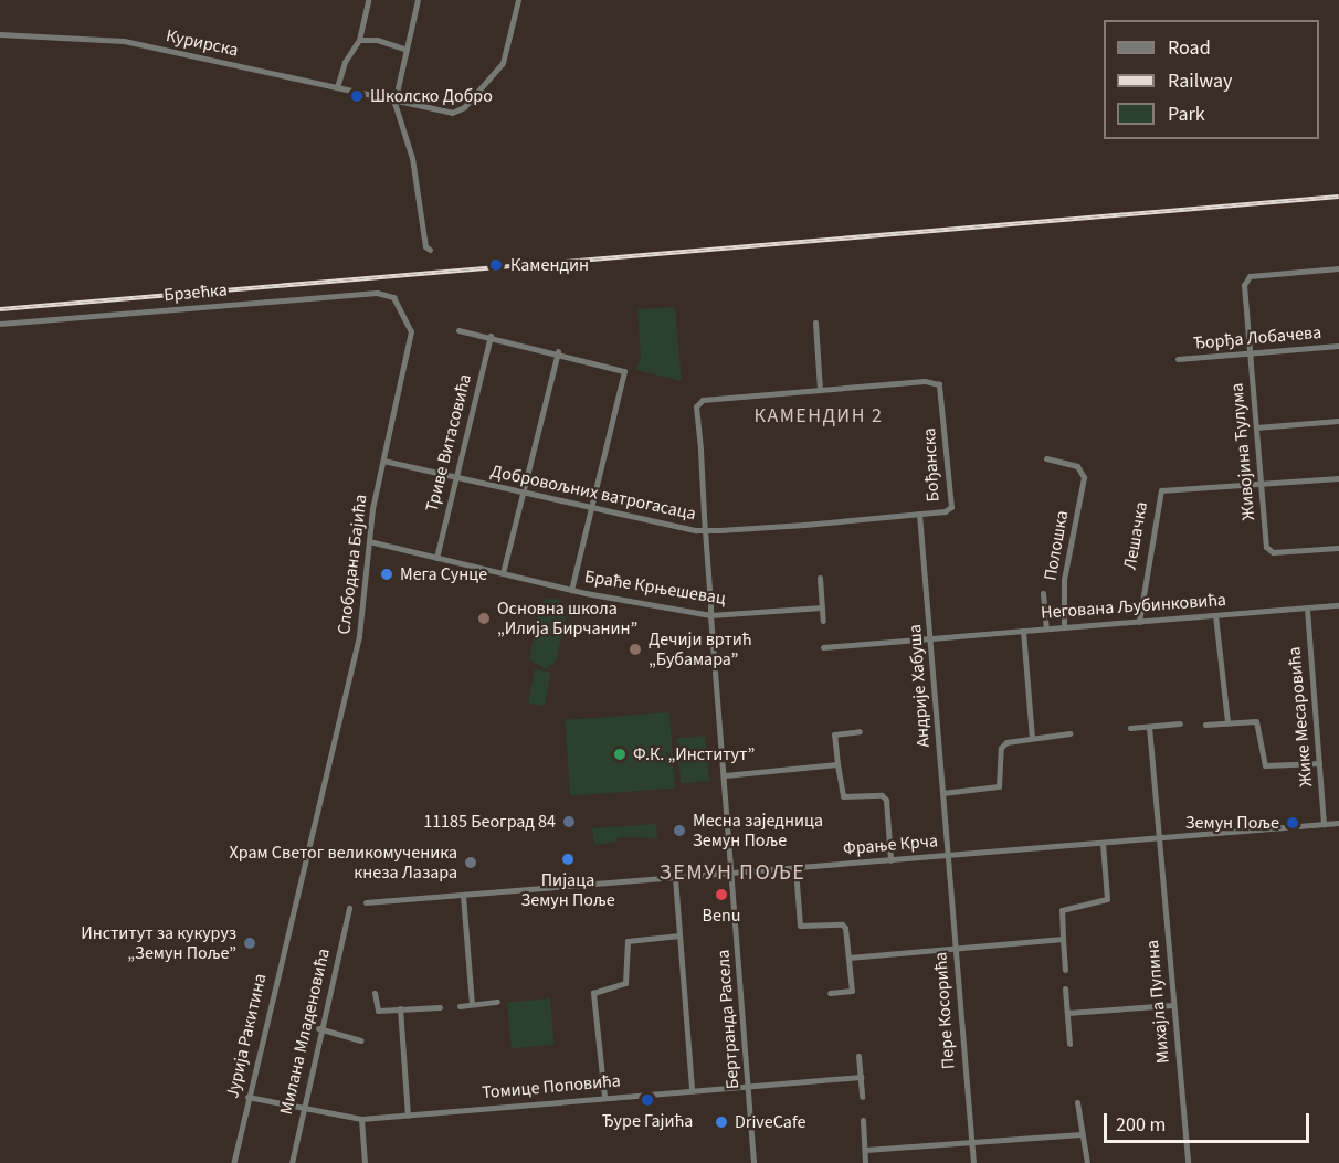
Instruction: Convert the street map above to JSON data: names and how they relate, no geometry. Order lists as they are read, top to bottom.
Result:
{
  "streets": {
    "street": [
      "Курирска",
      "Брзећка",
      "Ђорђа Лобачева",
      "Триве Витасовића",
      "Живојина Ћулума",
      "Бођанска",
      "Добровољних ватрогасаца",
      "Лешачка",
      "Полошка",
      "Слободана Бајића",
      "Браће Крњешевац",
      "Негована Љубинковића",
      "Андрије Хабуша",
      "Жике Месаровића",
      "Фрање Крча",
      "Михајла Пупина",
      "Пере Косорића",
      "Бертранда Расела",
      "Милана Младеновића",
      "Јурија Ракитина",
      "Томице Поповића"
    ]
  },
  "crossings": [
    ["Брзећка", "Слободана Бајића"],
    ["Ђорђа Лобачева", "Живојина Ћулума"],
    ["Триве Витасовића", "Добровољних ватрогасаца"],
    ["Триве Витасовића", "Браће Крњешевац"],
    ["Живојина Ћулума", "Лешачка"],
    ["Бођанска", "Добровољних ватрогасаца"],
    ["Бођанска", "Андрије Хабуша"],
    ["Бођанска", "Бертранда Расела"],
    ["Добровољних ватрогасаца", "Слободана Бајића"],
    ["Добровољних ватрогасаца", "Андрије Хабуша"],
    ["Добровољних ватрогасаца", "Бертранда Расела"],
    ["Лешачка", "Негована Љубинковића"],
    ["Полошка", "Негована Љубинковића"],
    ["Слободана Бајића", "Браће Крњешевац"],
    ["Слободана Бајића", "Јурија Ракитина"],
    ["Браће Крњешевац", "Бертранда Расела"],
    ["Негована Љубинковића", "Андрије Хабуша"],
    ["Негована Љубинковића", "Жике Месаровића"],
    ["Андрије Хабуша", "Фрање Крча"],
    ["Андрије Хабуша", "Пере Косорића"],
    ["Жике Месаровића", "Фрање Крча"],
    ["Фрање Крча", "Михајла Пупина"],
    ["Фрање Крча", "Пере Косорића"],
    ["Фрање Крча", "Бертранда Расела"],
    ["Бертранда Расела", "Томице Поповића"],
    ["Милана Младеновића", "Томице Поповића"],
    ["Јурија Ракитина", "Томице Поповића"]
  ],
  "districts": ["КАМЕНДИН 2", "ЗЕМУН ПОЉЕ"],
  "places": [
    "Школско Добро",
    "Камендин",
    "Мега Сунце",
    "Основна школа „Илија Бирчанин”",
    "Дечији вртић „Бубамара”",
    "Ф.К. „Институт”",
    "11185 Београд 84",
    "Земун Поље",
    "Месна заједница Земун Поље",
    "Пијаца Земун Поље",
    "Храм Светог великомученика кнеза Лазара",
    "Benu",
    "Институт за кукуруз „Земун Поље”",
    "Ђуре Гајића",
    "DriveCafe"
  ],
  "legend": ["Road", "Railway", "Park"],
  "scale_bar": "200 m"
}
